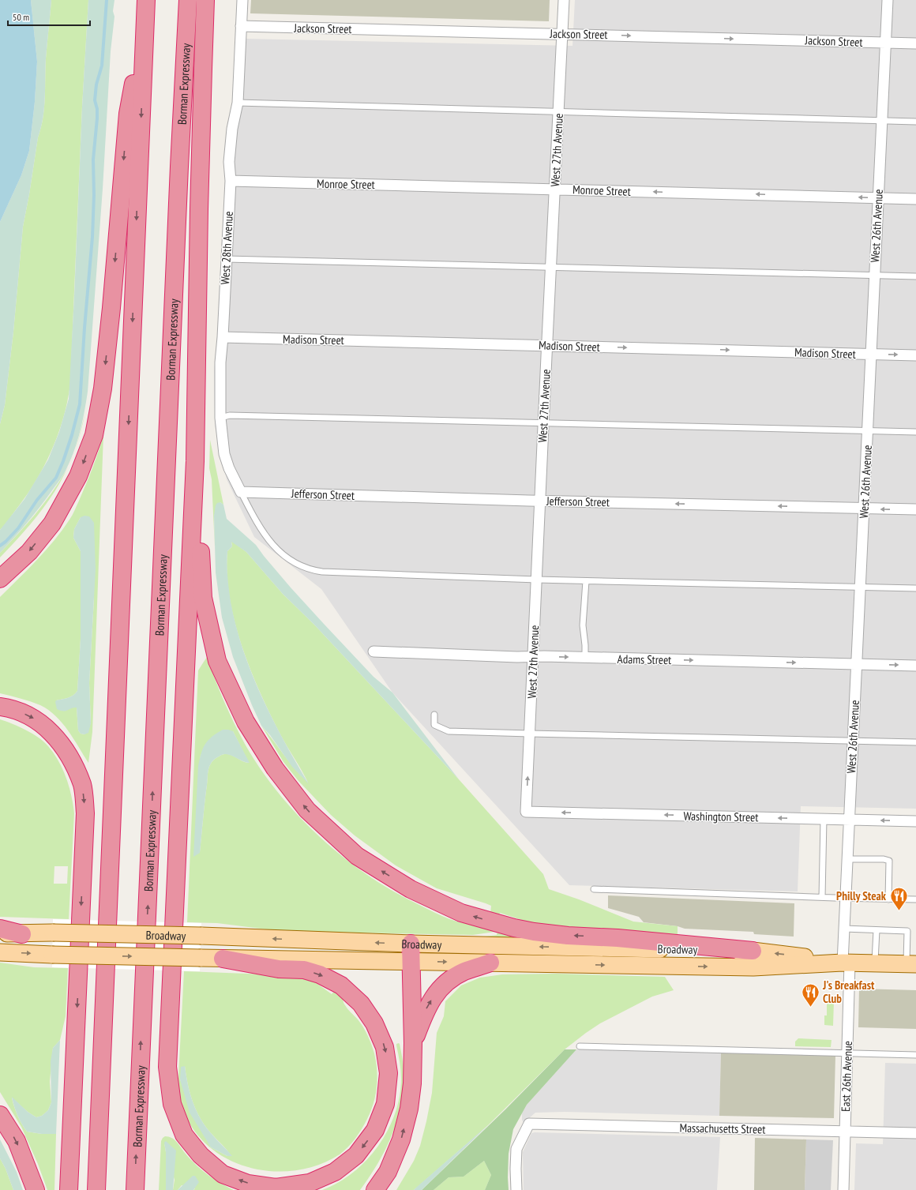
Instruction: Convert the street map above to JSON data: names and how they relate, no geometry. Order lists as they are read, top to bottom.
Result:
{
  "streets": {
    "highway": ["Borman Expressway"],
    "main road": ["Broadway"],
    "street": [
      "Jackson Street",
      "West 27th Avenue",
      "Monroe Street",
      "West 26th Avenue",
      "West 28th Avenue",
      "Madison Street",
      "Jefferson Street",
      "Adams Street",
      "Washington Street",
      "East 26th Avenue",
      "Massachusetts Street"
    ]
  },
  "crossings": [
    ["Jackson Street", "West 27th Avenue"],
    ["Jackson Street", "West 26th Avenue"],
    ["Jackson Street", "West 28th Avenue"],
    ["West 27th Avenue", "Monroe Street"],
    ["West 27th Avenue", "Madison Street"],
    ["West 27th Avenue", "Jefferson Street"],
    ["West 27th Avenue", "Adams Street"],
    ["West 27th Avenue", "Washington Street"],
    ["Monroe Street", "West 26th Avenue"],
    ["Monroe Street", "West 28th Avenue"],
    ["West 26th Avenue", "Madison Street"],
    ["West 26th Avenue", "Jefferson Street"],
    ["West 26th Avenue", "Adams Street"],
    ["West 26th Avenue", "Washington Street"],
    ["West 26th Avenue", "Broadway"],
    ["West 26th Avenue", "East 26th Avenue"],
    ["West 28th Avenue", "Madison Street"],
    ["West 28th Avenue", "Jefferson Street"],
    ["Broadway", "East 26th Avenue"],
    ["East 26th Avenue", "Massachusetts Street"]
  ],
  "one_way": [
    "Jackson Street",
    "Monroe Street",
    "Madison Street",
    "Jefferson Street",
    "Adams Street",
    "Washington Street"
  ],
  "places": {
    "restaurant": ["Philly Steak", "J's Breakfast Club"]
  },
  "scale_bar": "50 m"
}
